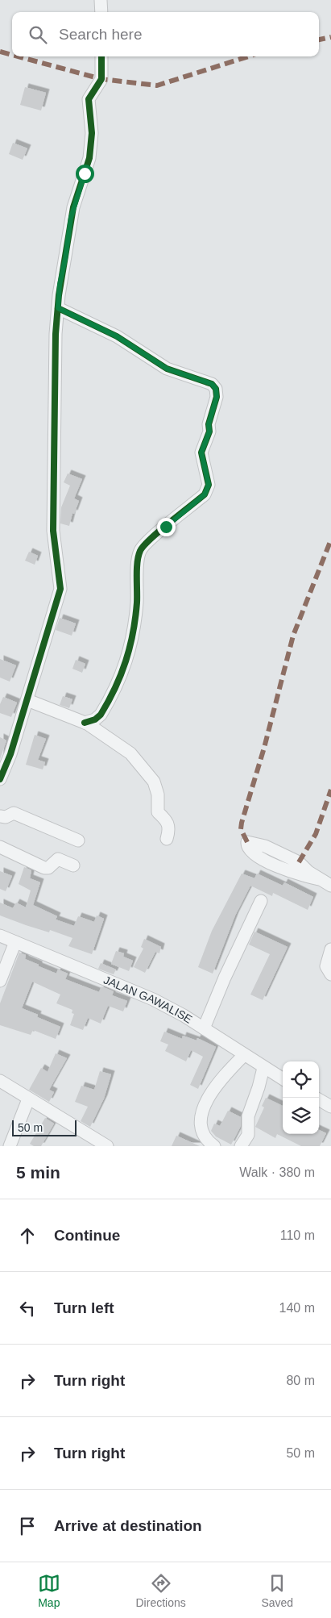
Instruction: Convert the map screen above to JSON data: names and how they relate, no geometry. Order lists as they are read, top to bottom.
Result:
{
  "streets": {
    "street": ["JALAN GAWALISE"]
  },
  "scale_bar": "50 m",
  "page": {
    "search": "Search here",
    "scale": "50 m",
    "heading": ["5 min", "Walk · 380 m"],
    "list": [
      ["Continue", "110 m"],
      ["Turn left", "140 m"],
      ["Turn right", "80 m"],
      ["Turn right", "50 m"],
      "Arrive at destination"
    ],
    "nav": ["Map", "Directions", "Saved"]
  }
}
